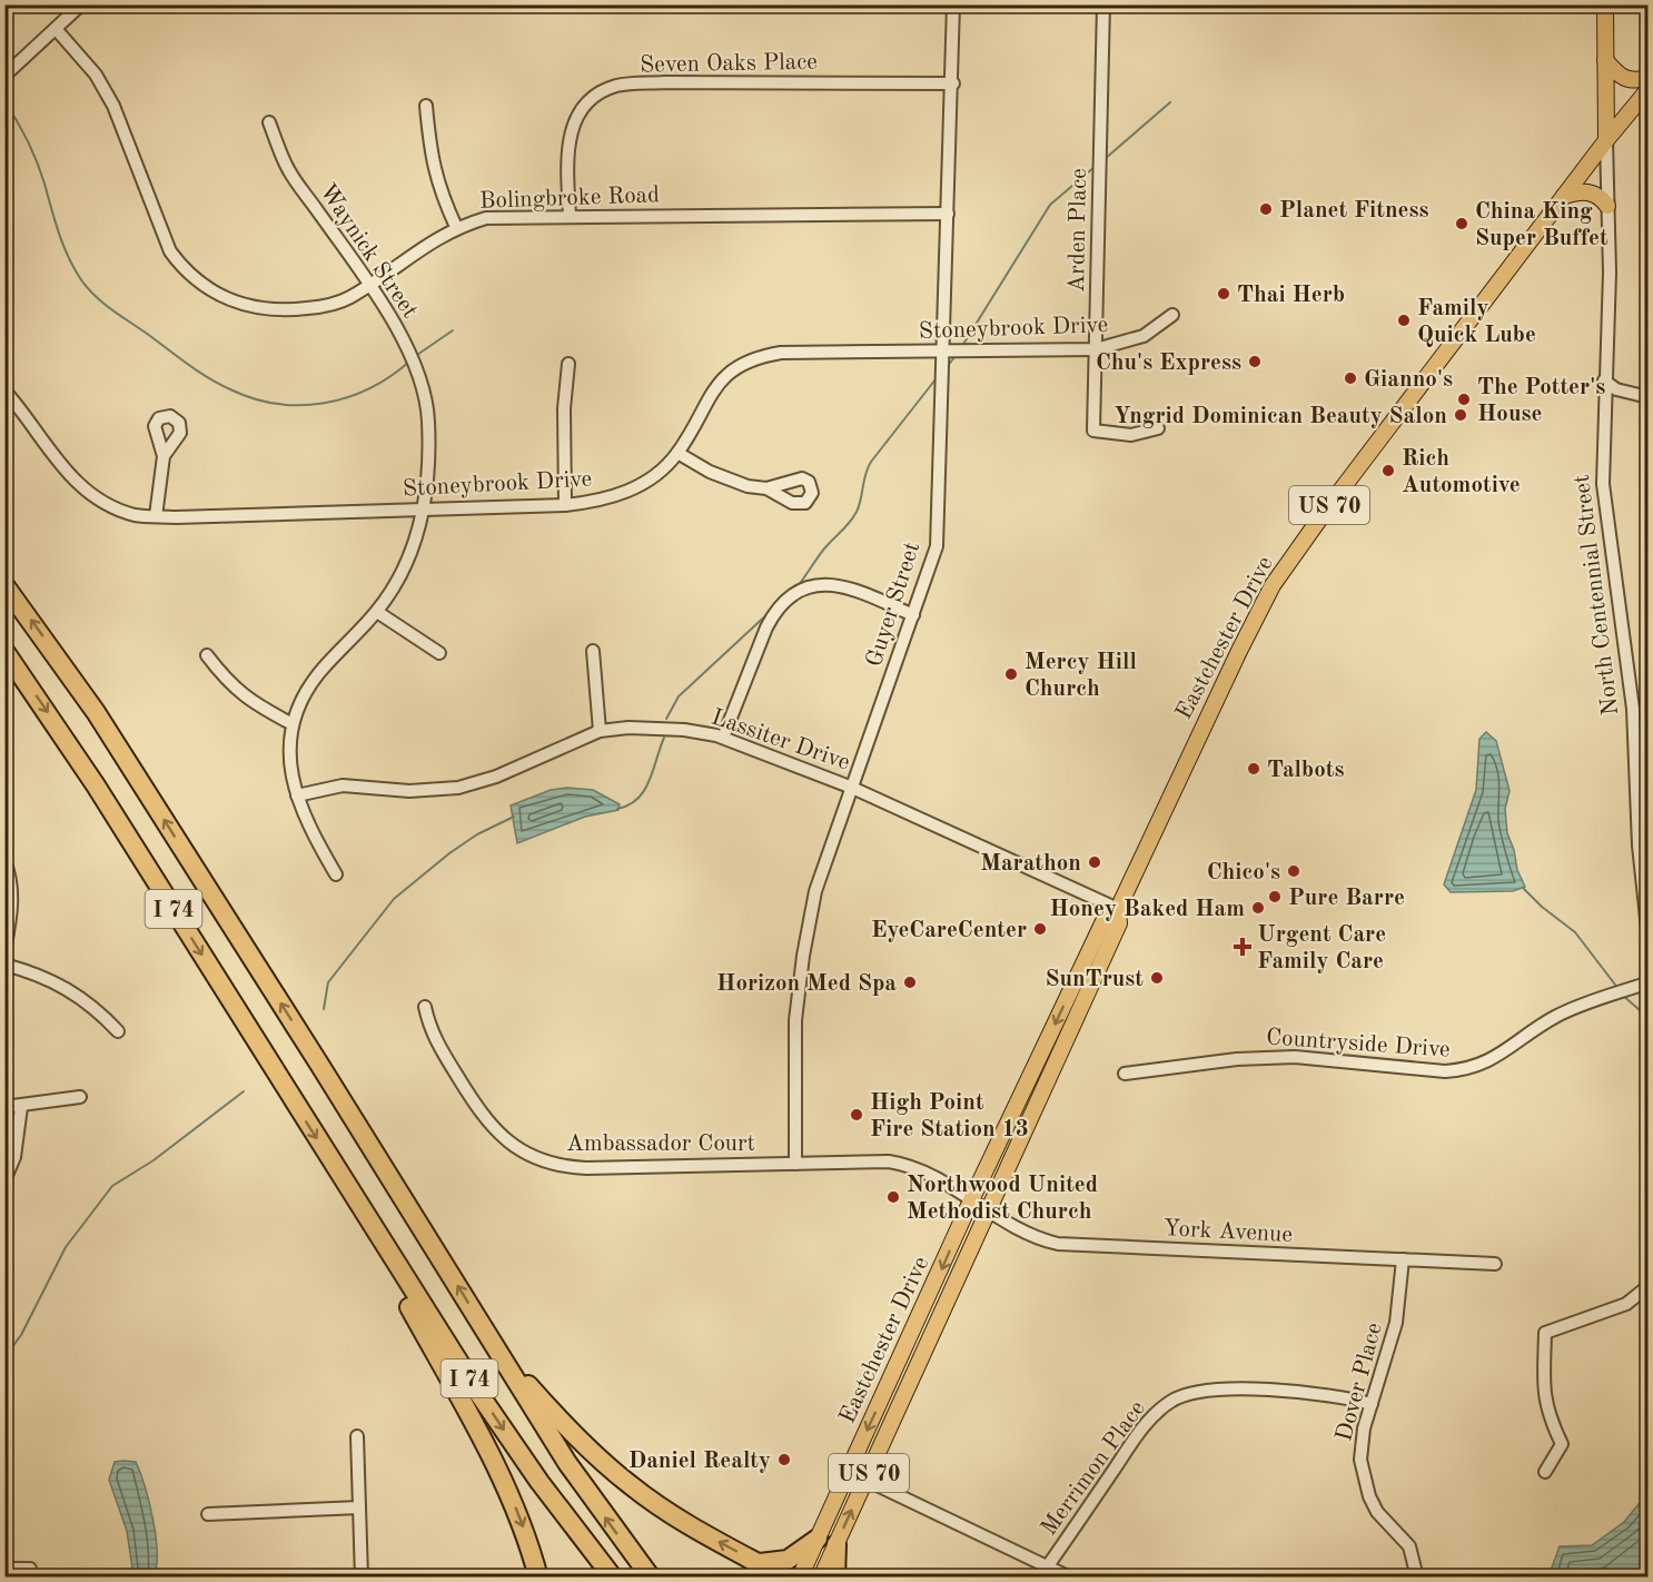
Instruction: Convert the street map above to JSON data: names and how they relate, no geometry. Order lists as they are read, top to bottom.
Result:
{
  "streets": {
    "highway": ["I 74"],
    "main road": ["US 70", "North Centennial Street", "Eastchester Drive"],
    "street": [
      "Seven Oaks Place",
      "Bolingbroke Road",
      "Arden Place",
      "Waynick Street",
      "Stoneybrook Drive",
      "Guyer Street",
      "Lassiter Drive",
      "Countryside Drive",
      "Ambassador Court",
      "York Avenue",
      "Dover Place",
      "Merrimon Place"
    ]
  },
  "crossings": [
    ["Seven Oaks Place", "Bolingbroke Road"],
    ["Seven Oaks Place", "Guyer Street"],
    ["Bolingbroke Road", "Waynick Street"],
    ["Bolingbroke Road", "Guyer Street"],
    ["Arden Place", "Stoneybrook Drive"],
    ["Waynick Street", "Stoneybrook Drive"],
    ["Waynick Street", "Lassiter Drive"],
    ["Stoneybrook Drive", "Guyer Street"],
    ["North Centennial Street", "Eastchester Drive"],
    ["Guyer Street", "Lassiter Drive"],
    ["Guyer Street", "Ambassador Court"],
    ["Eastchester Drive", "Lassiter Drive"],
    ["Eastchester Drive", "Ambassador Court"],
    ["Eastchester Drive", "York Avenue"],
    ["Ambassador Court", "York Avenue"],
    ["York Avenue", "Dover Place"],
    ["Dover Place", "Merrimon Place"]
  ],
  "places": {
    "other": [
      "Planet Fitness",
      "China King Super Buffet",
      "Thai Herb",
      "Family Quick Lube",
      "Chu's Express",
      "Gianno's",
      "The Potter's House",
      "Yngrid Dominican Beauty Salon",
      "Rich Automotive",
      "Mercy Hill Church",
      "Talbots",
      "Marathon",
      "Chico's",
      "Pure Barre",
      "Honey Baked Ham",
      "EyeCareCenter",
      "SunTrust",
      "Horizon Med Spa",
      "High Point Fire Station 13",
      "Northwood United Methodist Church",
      "Daniel Realty"
    ],
    "health": ["Urgent Care Family Care"]
  }
}
